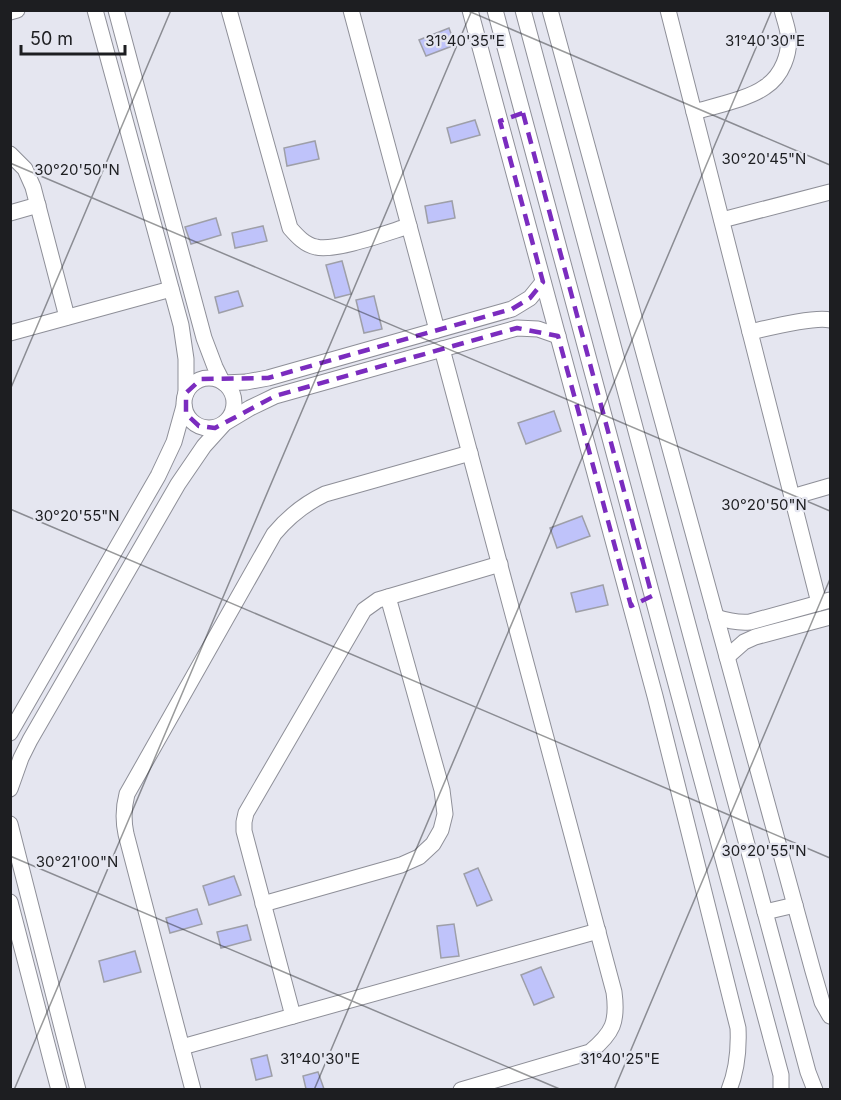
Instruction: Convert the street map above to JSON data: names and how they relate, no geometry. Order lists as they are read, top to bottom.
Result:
{
  "scale_bar": "50 m",
  "coordinates": [
    "31°40'35\"E",
    "31°40'30\"E",
    "30°20'45\"N",
    "30°20'50\"N",
    "30°20'55\"N",
    "30°21'00\"N",
    "31°40'25\"E"
  ]
}
